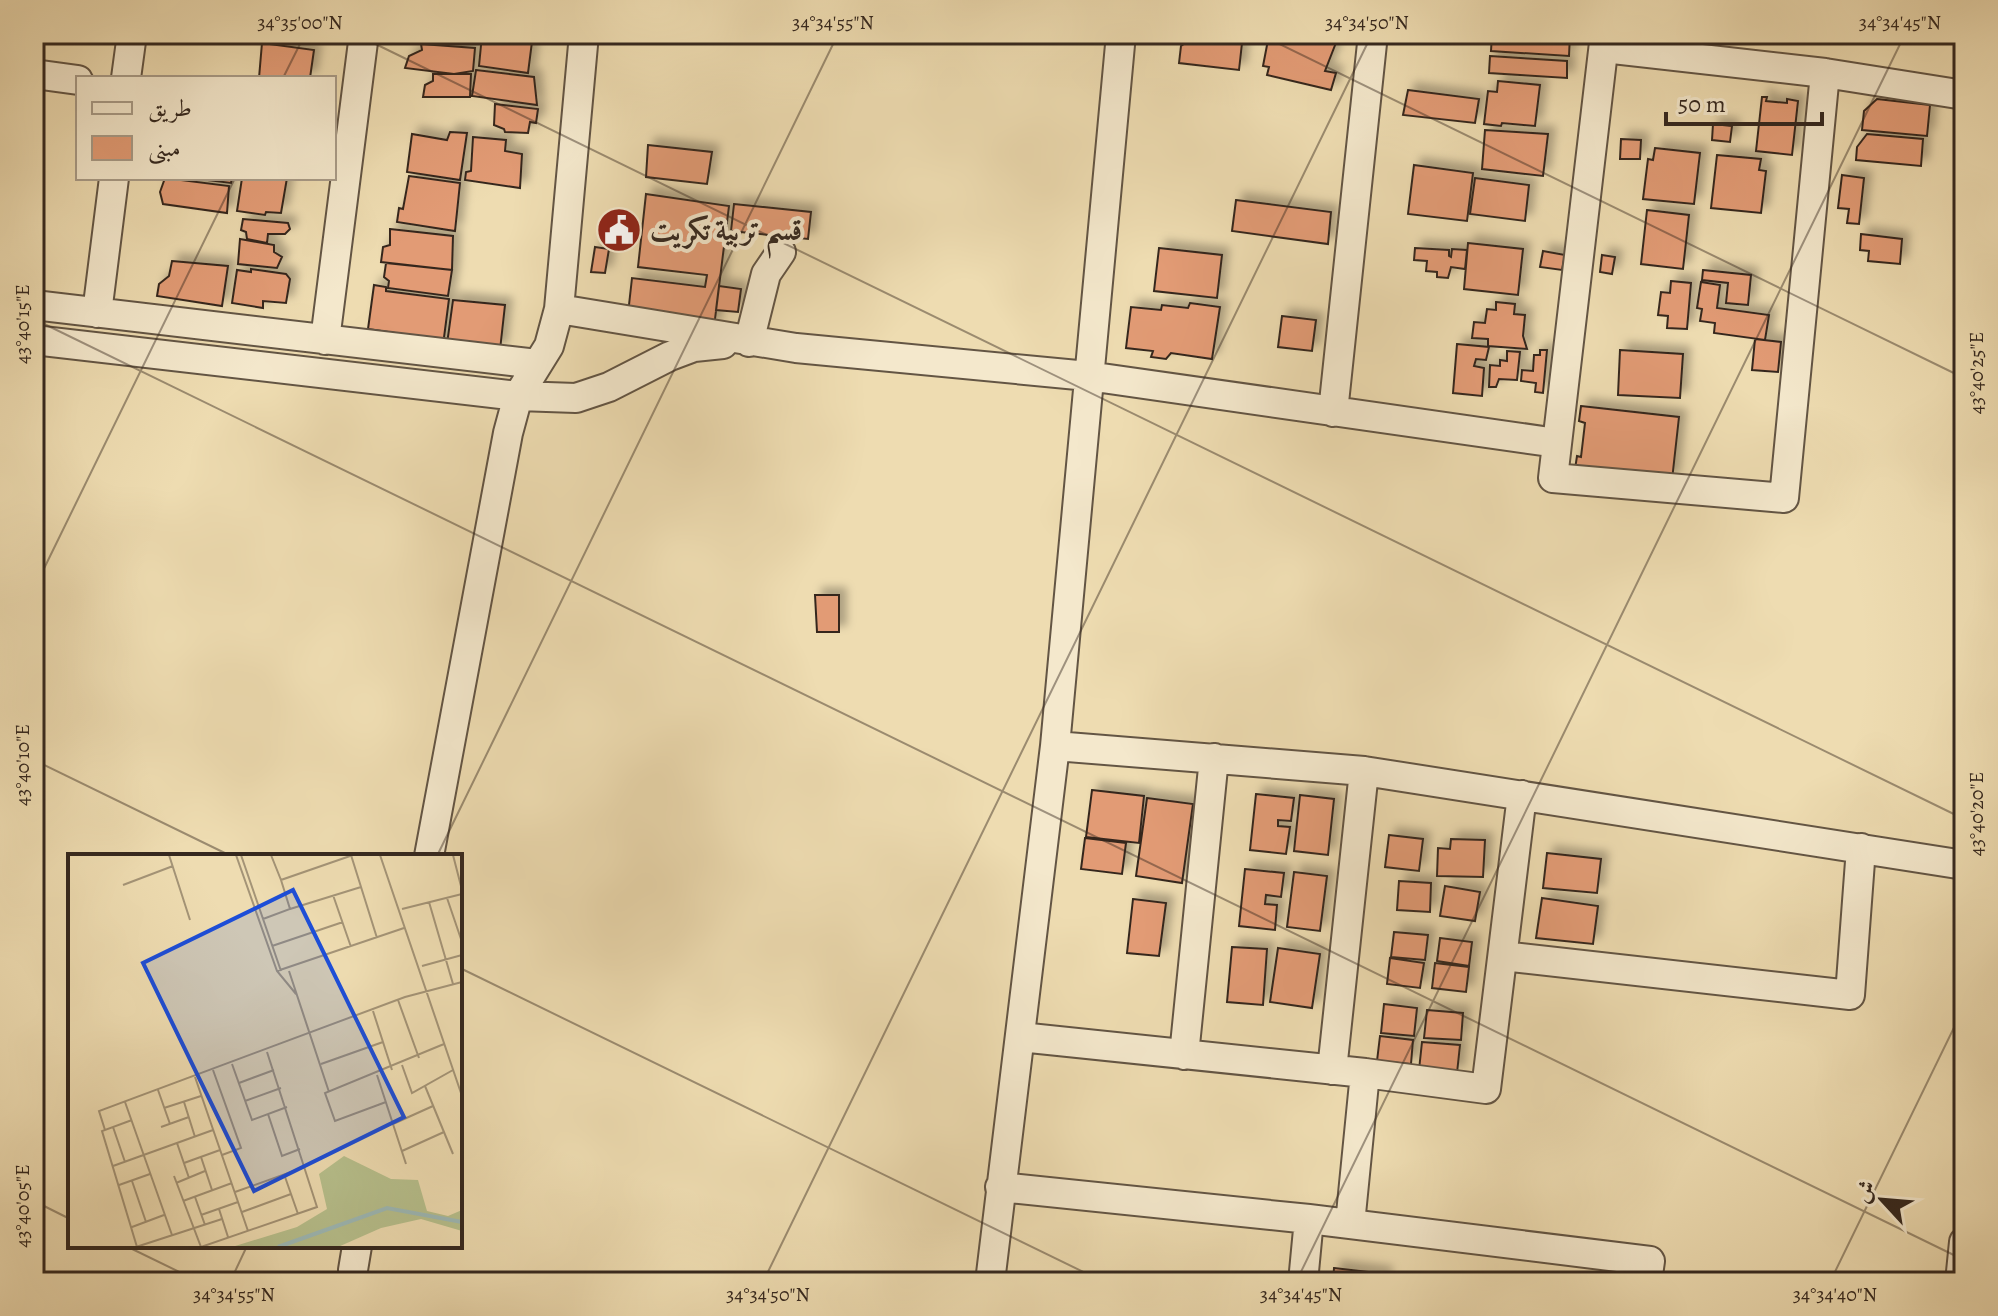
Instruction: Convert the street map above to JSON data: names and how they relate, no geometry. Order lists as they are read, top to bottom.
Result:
{
  "places": {
    "public building": ["قسم تربية تكريت"]
  },
  "legend": ["طريق", "مبنى"],
  "scale_bar": "50 m",
  "north": "top left",
  "coordinates": [
    "34°35'00\"N",
    "34°34'55\"N",
    "34°34'50\"N",
    "34°34'45\"N",
    "43°40'15\"E",
    "43°40'25\"E",
    "43°40'10\"E",
    "43°40'20\"E",
    "43°40'05\"E",
    "34°34'40\"N"
  ]
}
